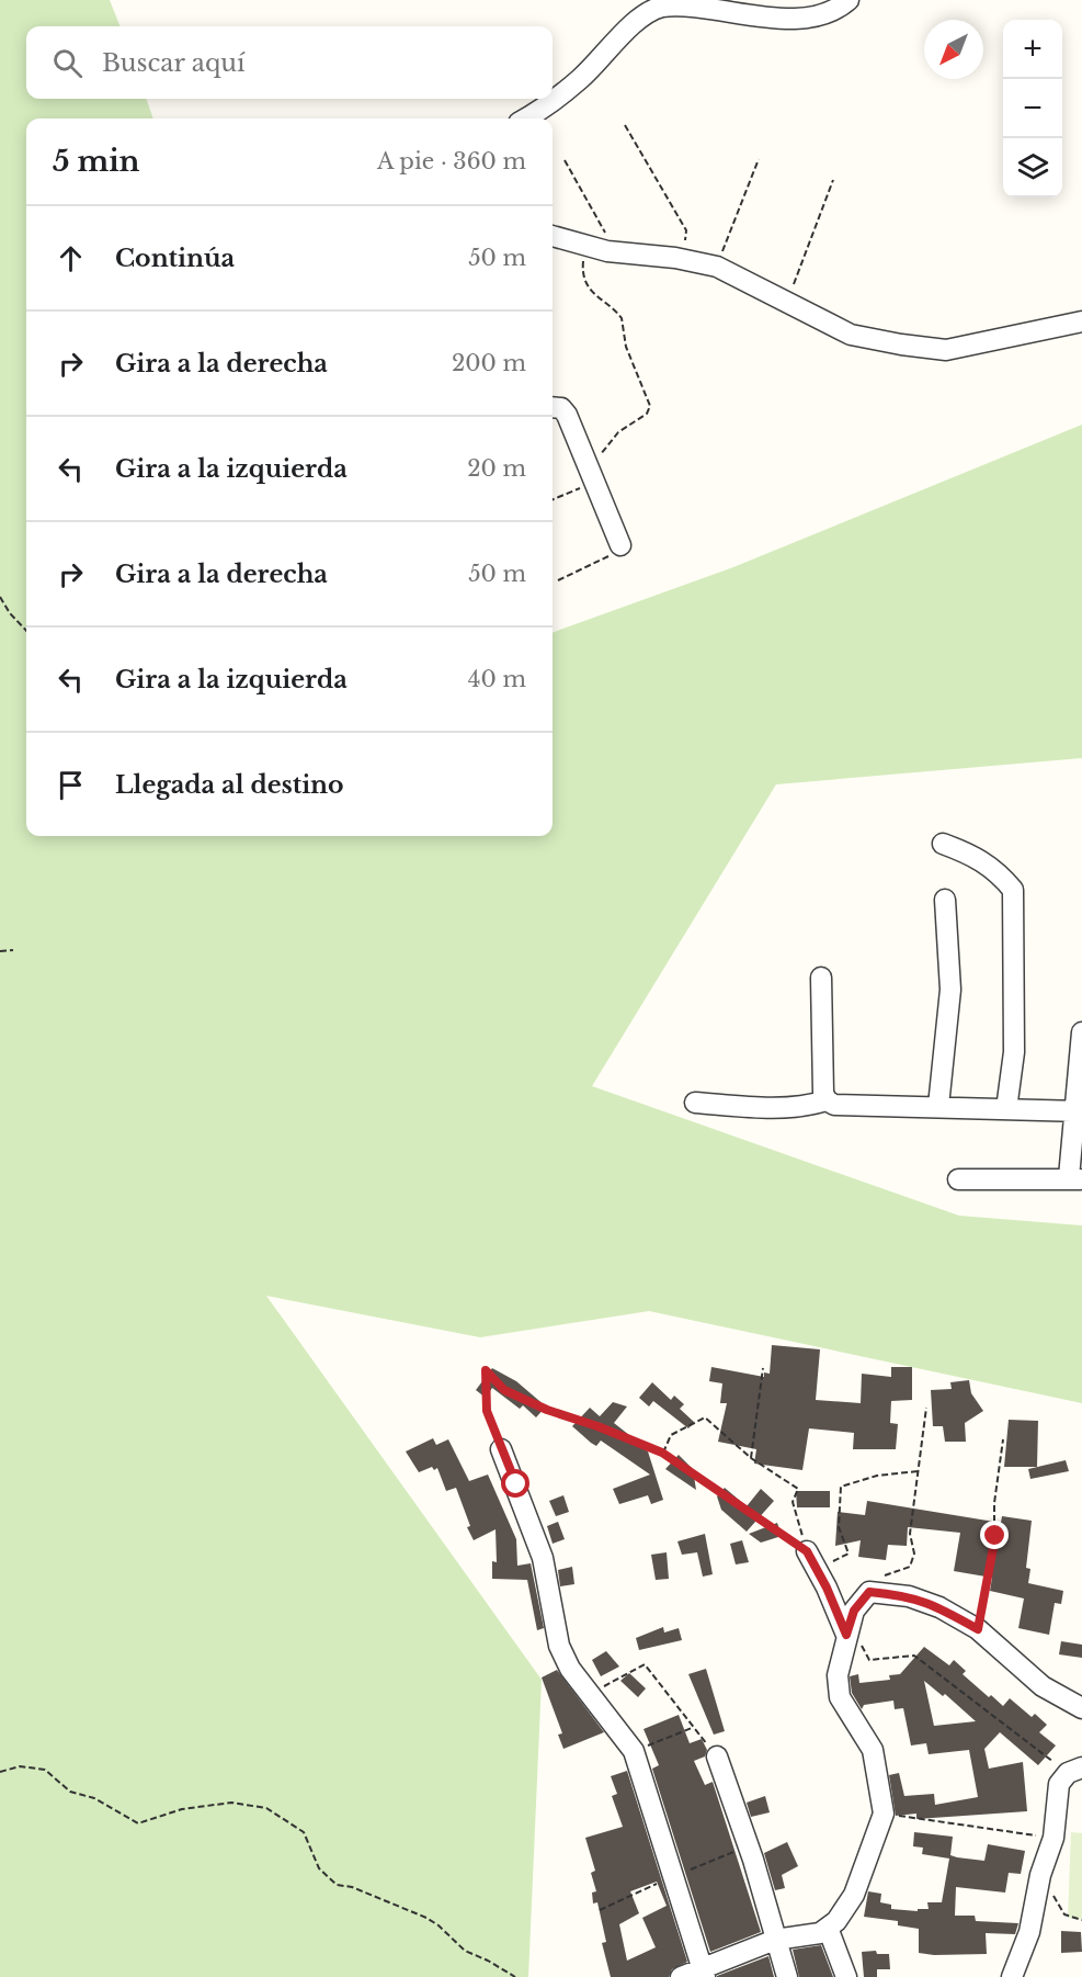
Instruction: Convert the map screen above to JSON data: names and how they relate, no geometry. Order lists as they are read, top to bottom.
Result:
{
  "north": "bottom left",
  "page": {
    "map_buttons": ["+", "−"],
    "search": "Buscar aquí",
    "heading": ["5 min", "A pie · 360 m"],
    "list": [
      ["Continúa", "50 m"],
      ["Gira a la derecha", "200 m"],
      ["Gira a la izquierda", "20 m"],
      ["Gira a la derecha", "50 m"],
      ["Gira a la izquierda", "40 m"],
      "Llegada al destino"
    ]
  }
}
